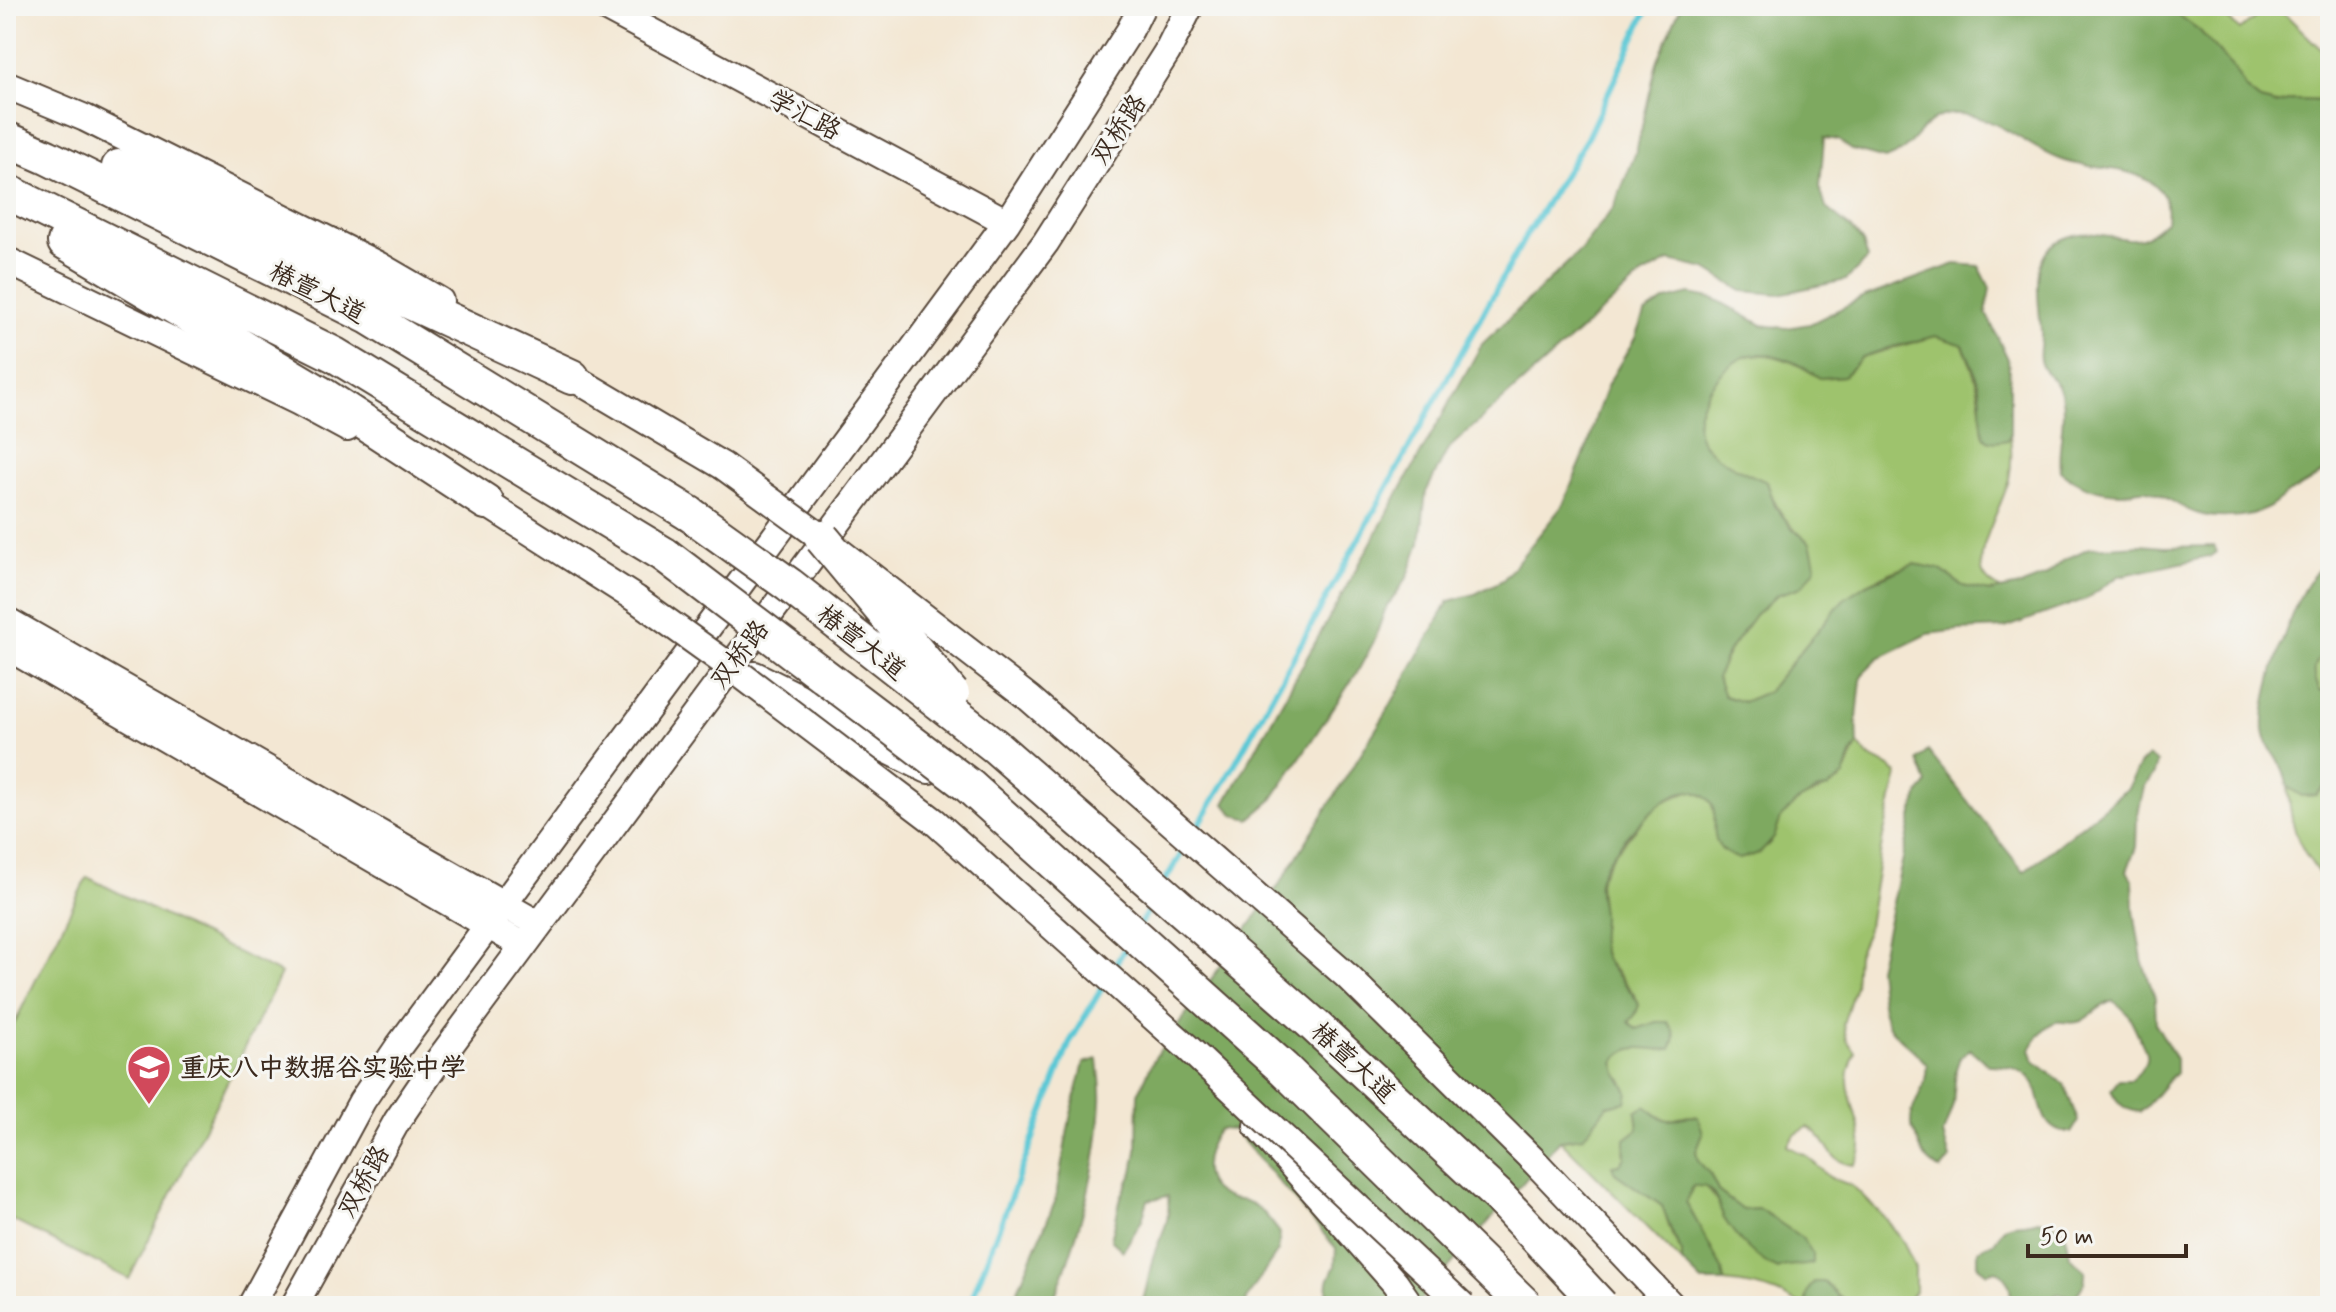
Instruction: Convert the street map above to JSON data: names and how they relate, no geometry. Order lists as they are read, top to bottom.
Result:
{
  "streets": {
    "highway": ["椿萱大道"],
    "main road": ["学汇路", "双桥路"]
  },
  "crossings": [
    ["学汇路", "双桥路"]
  ],
  "places": {
    "school or university": ["重庆八中数据谷实验中学"]
  },
  "scale_bar": "50 m"
}
